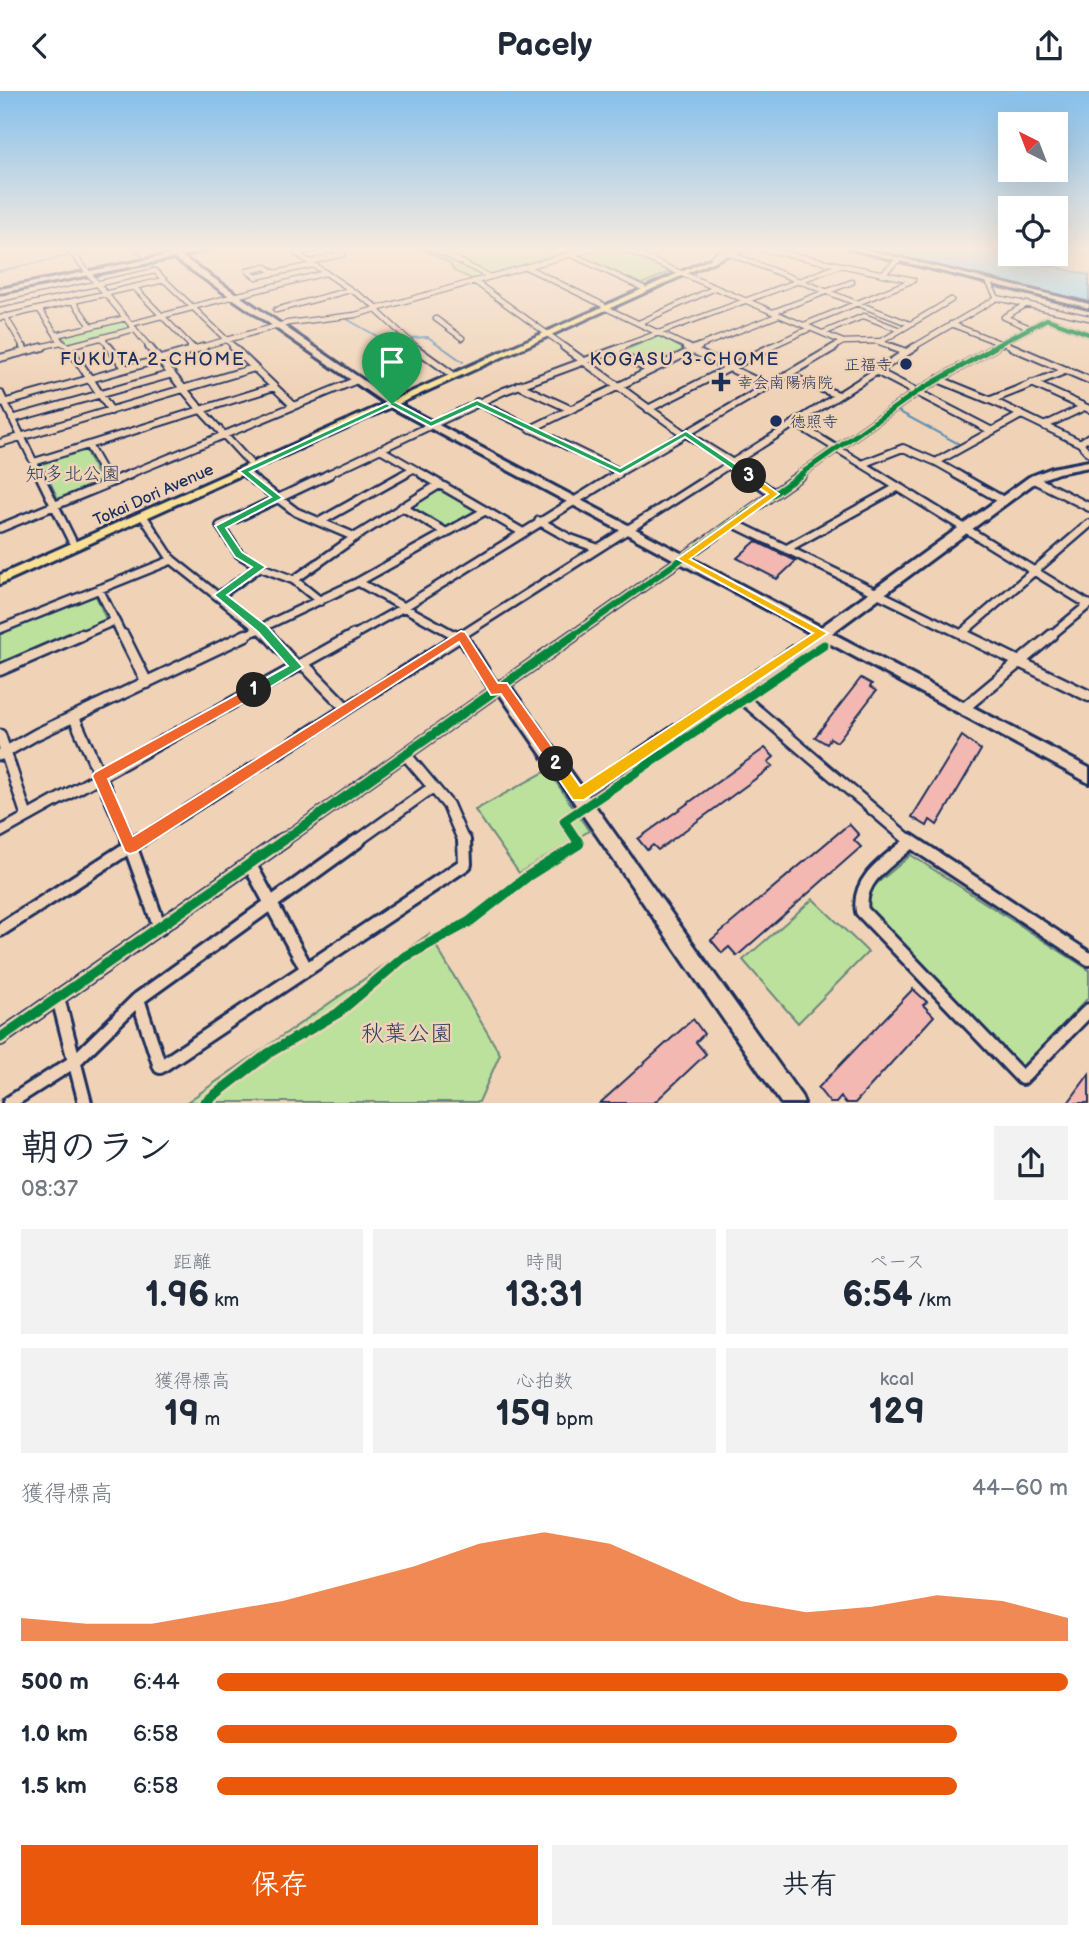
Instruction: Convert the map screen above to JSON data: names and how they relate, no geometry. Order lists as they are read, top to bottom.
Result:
{
  "streets": {
    "main road": ["Tokai Dori Avenue"]
  },
  "districts": ["FUKUTA 2-CHOME", "KOGASU 3-CHOME"],
  "parks": ["知多北公園", "秋葉公園"],
  "places": {
    "other": ["正福寺", "徳照寺"],
    "health": ["幸会南陽病院"]
  },
  "north": "top left",
  "page": {
    "header": "Pacely",
    "pins": ["3", "1", "2"],
    "heading": ["朝のラン", "08:37"],
    "stats": [
      ["距離", "1.96 km"],
      ["時間", "13:31"],
      ["ペース", "6:54 /km"],
      ["獲得標高", "19 m"],
      ["心拍数", "159 bpm"],
      ["kcal", "129"]
    ],
    "chart": ["獲得標高", "44–60 m"],
    "list": [
      {
        "name": "500 m",
        "note": "6:44"
      },
      {
        "name": "1.0 km",
        "note": "6:58"
      },
      {
        "name": "1.5 km",
        "note": "6:58"
      }
    ],
    "buttons": ["保存", "共有"]
  }
}
